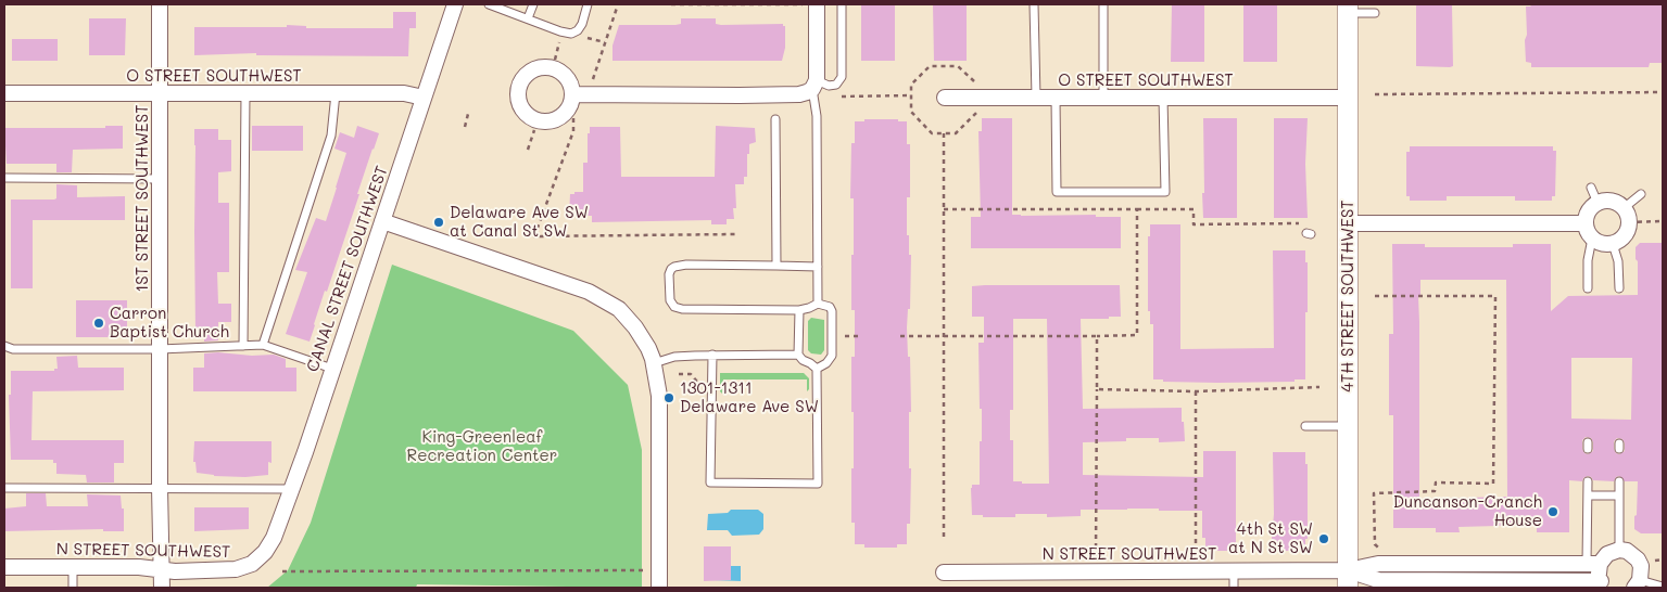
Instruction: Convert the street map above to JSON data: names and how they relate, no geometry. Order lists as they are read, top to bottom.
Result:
{
  "streets": {
    "street": [
      "O STREET SOUTHWEST",
      "1ST STREET SOUTHWEST",
      "CANAL STREET SOUTHWEST",
      "4TH STREET SOUTHWEST",
      "N STREET SOUTHWEST"
    ]
  },
  "crossings": [
    ["O STREET SOUTHWEST", "1ST STREET SOUTHWEST"],
    ["O STREET SOUTHWEST", "CANAL STREET SOUTHWEST"],
    ["O STREET SOUTHWEST", "4TH STREET SOUTHWEST"],
    ["1ST STREET SOUTHWEST", "N STREET SOUTHWEST"],
    ["CANAL STREET SOUTHWEST", "N STREET SOUTHWEST"],
    ["4TH STREET SOUTHWEST", "N STREET SOUTHWEST"]
  ],
  "parks": ["King-Greenleaf Recreation Center"],
  "places": [
    "Delaware Ave SW at Canal St SW",
    "Carron Baptist Church",
    "1301-1311 Delaware Ave SW",
    "Duncanson-Cranch House",
    "4th St SW at N St SW"
  ]
}
